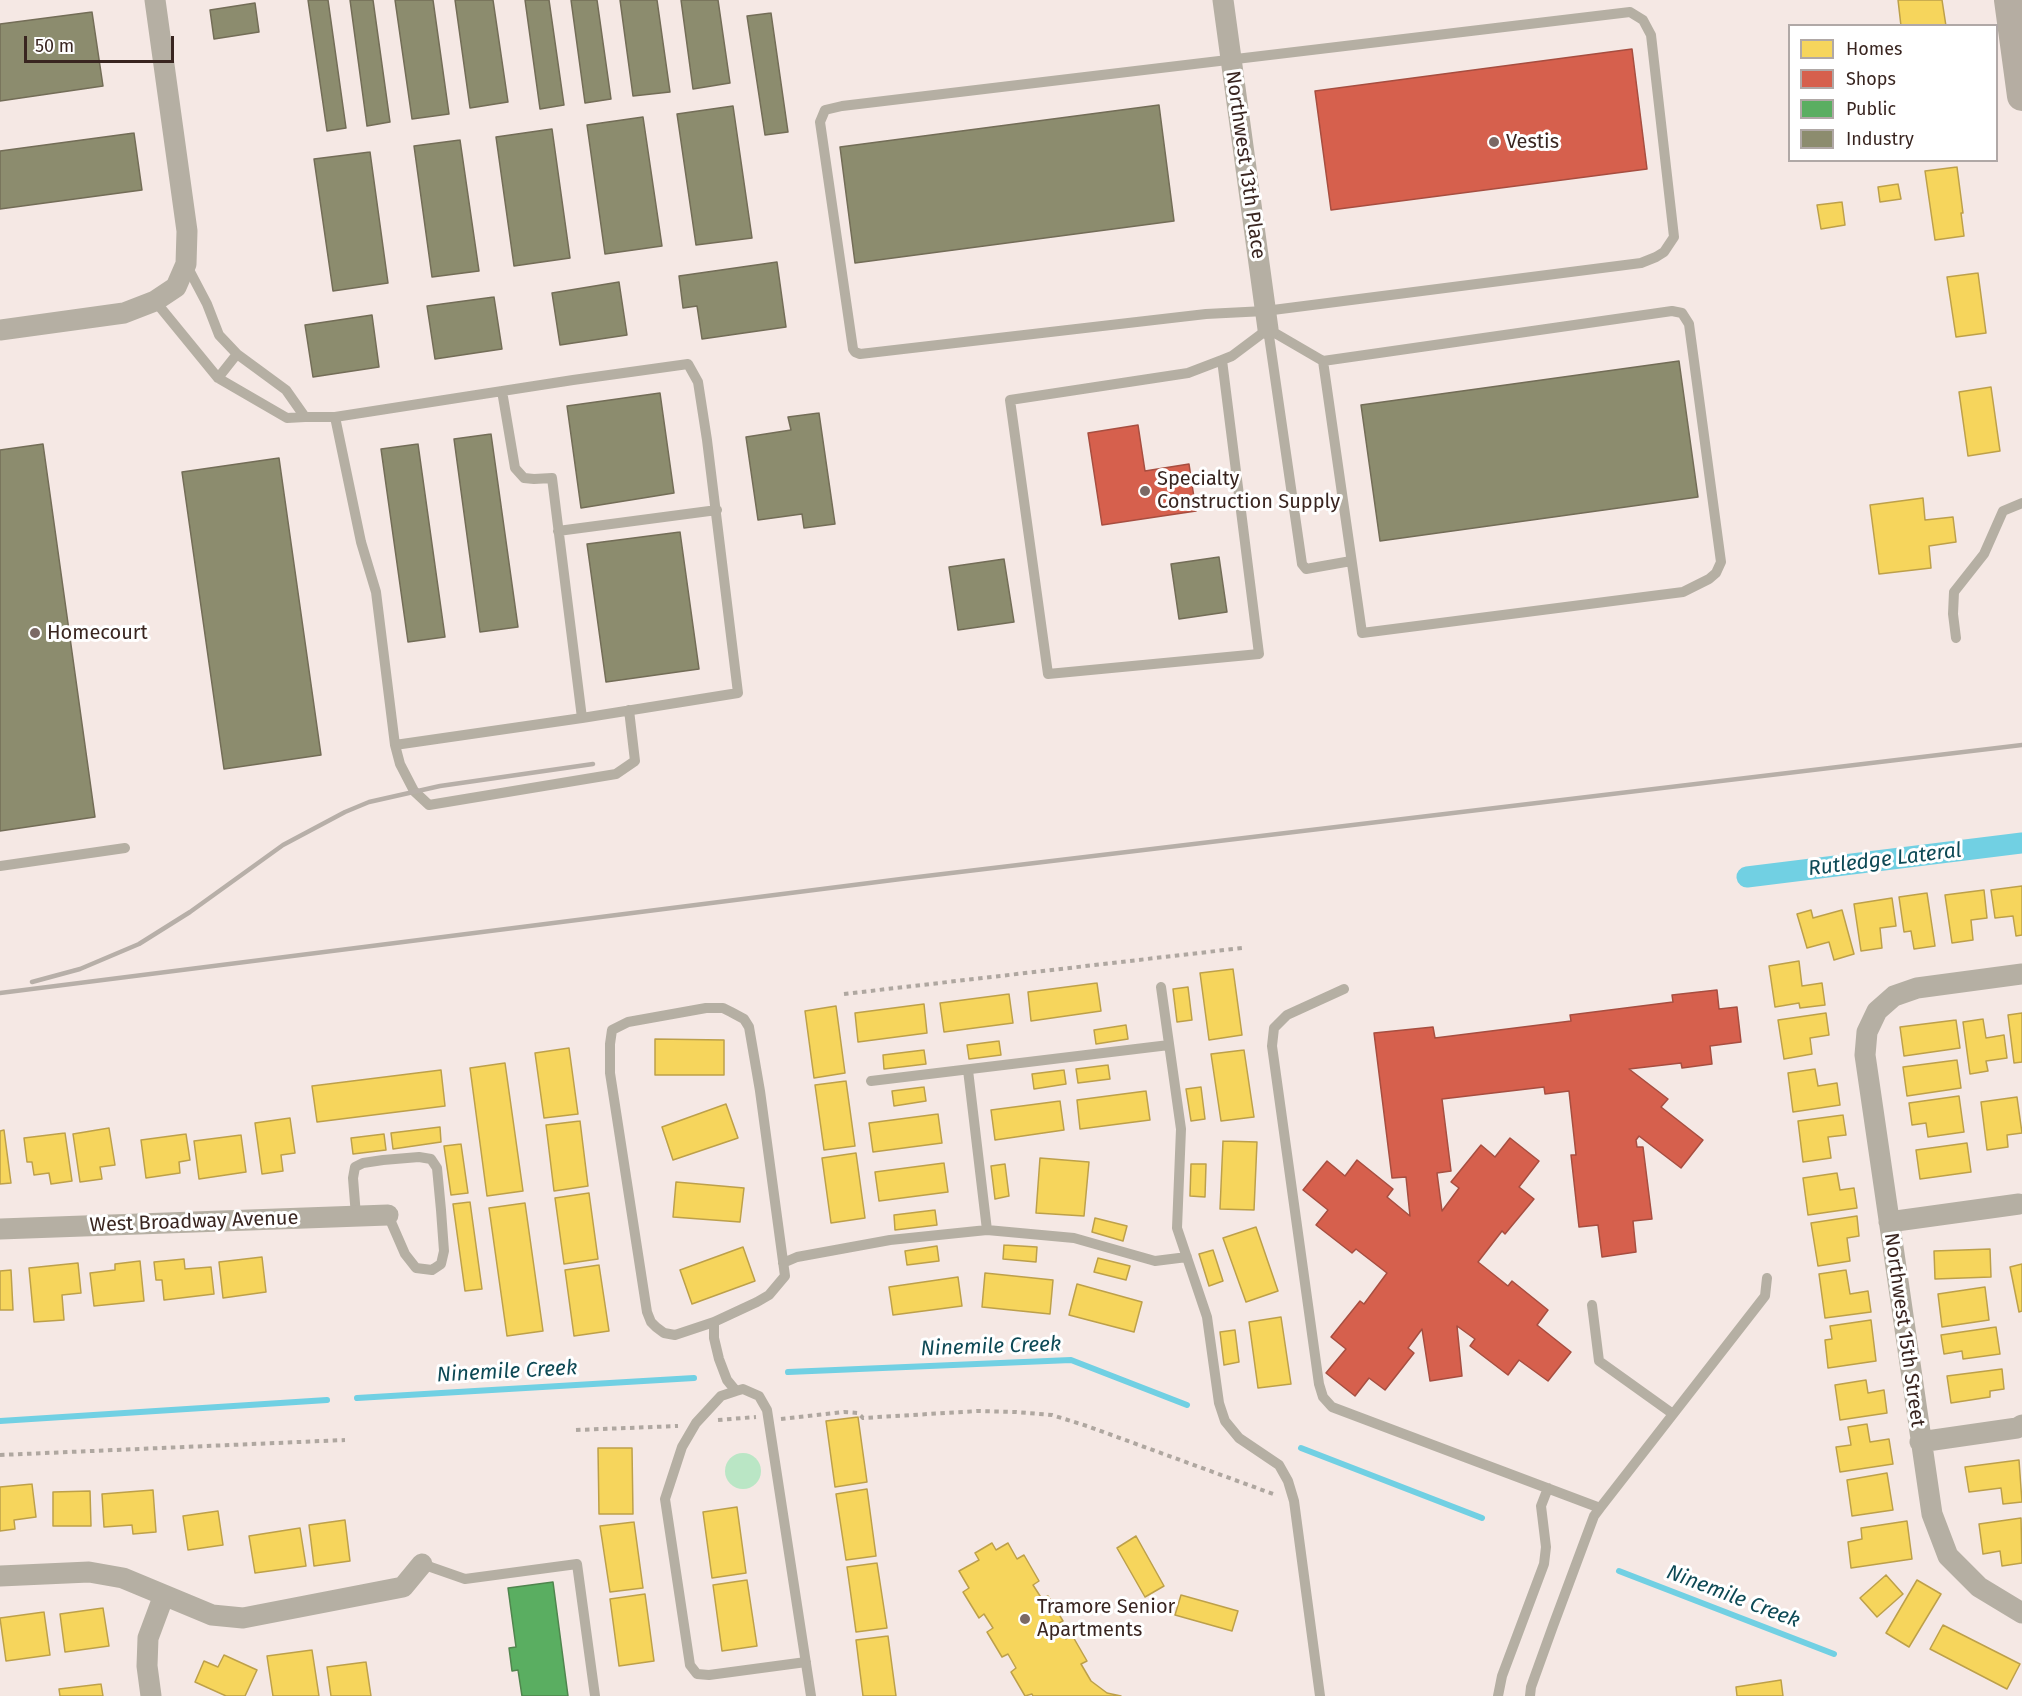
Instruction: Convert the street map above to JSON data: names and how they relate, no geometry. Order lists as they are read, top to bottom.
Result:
{
  "streets": {
    "street": ["Northwest 13th Place", "West Broadway Avenue", "Northwest 15th Street"]
  },
  "water": ["Rutledge Lateral", "Ninemile Creek"],
  "places": [
    "Vestis",
    "Specialty Construction Supply",
    "Homecourt",
    "Tramore Senior Apartments"
  ],
  "legend": [
    "Homes",
    "Shops",
    "Public",
    "Industry"
  ],
  "scale_bar": "50 m"
}
